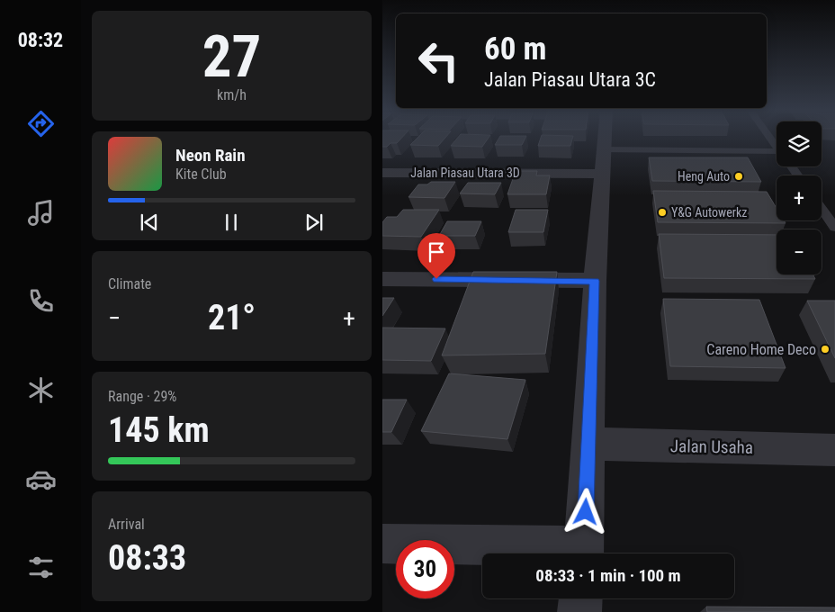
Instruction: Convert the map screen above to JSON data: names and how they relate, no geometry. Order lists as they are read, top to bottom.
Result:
{
  "streets": {
    "street": ["Jalan Piasau Utara 3D", "Jalan Usaha"]
  },
  "places": ["Heng Auto", "Y&G Autowerkz", "Careno Home Deco"],
  "page": {
    "tabs": "08:32",
    "tile": [
      ["27", "km/h"],
      "Climate",
      ["Range · 29%", "145 km"],
      ["Arrival", "08:33"]
    ],
    "turn": ["60 m", "Jalan Piasau Utara 3C"],
    "map_buttons": ["+", "−"],
    "song": ["Neon Rain", "Kite Club"],
    "heat": ["−", "21°", "+"],
    "limit": "30",
    "trip": "08:33 · 1 min · 100 m"
  }
}
